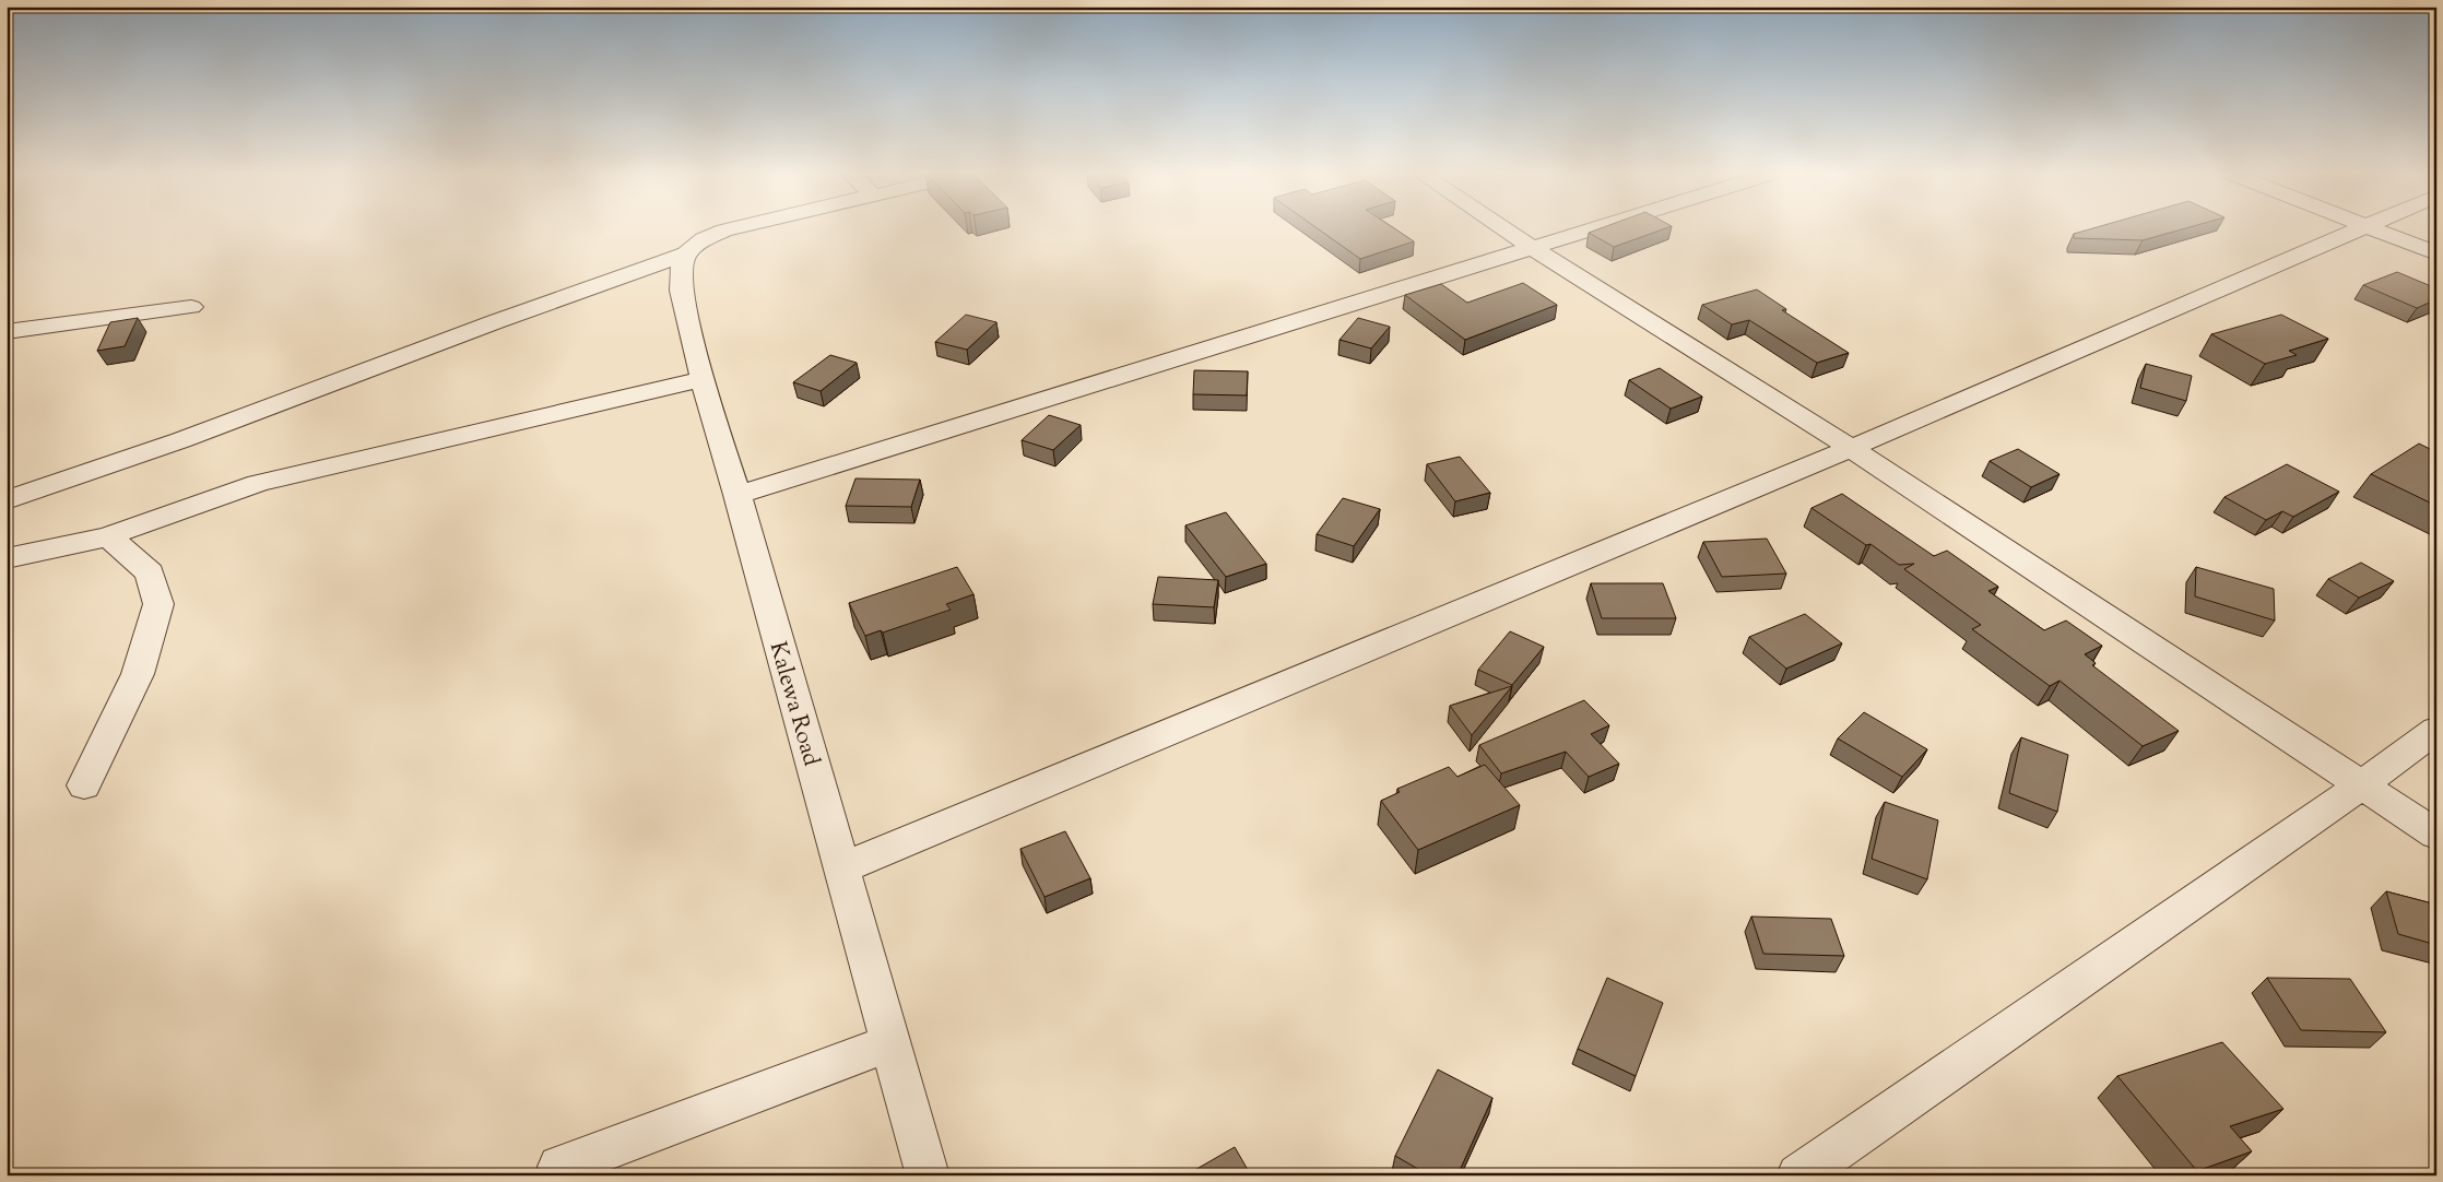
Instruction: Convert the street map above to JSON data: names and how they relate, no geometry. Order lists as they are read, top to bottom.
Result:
{
  "streets": {
    "street": ["Kalewa Road"]
  }
}
